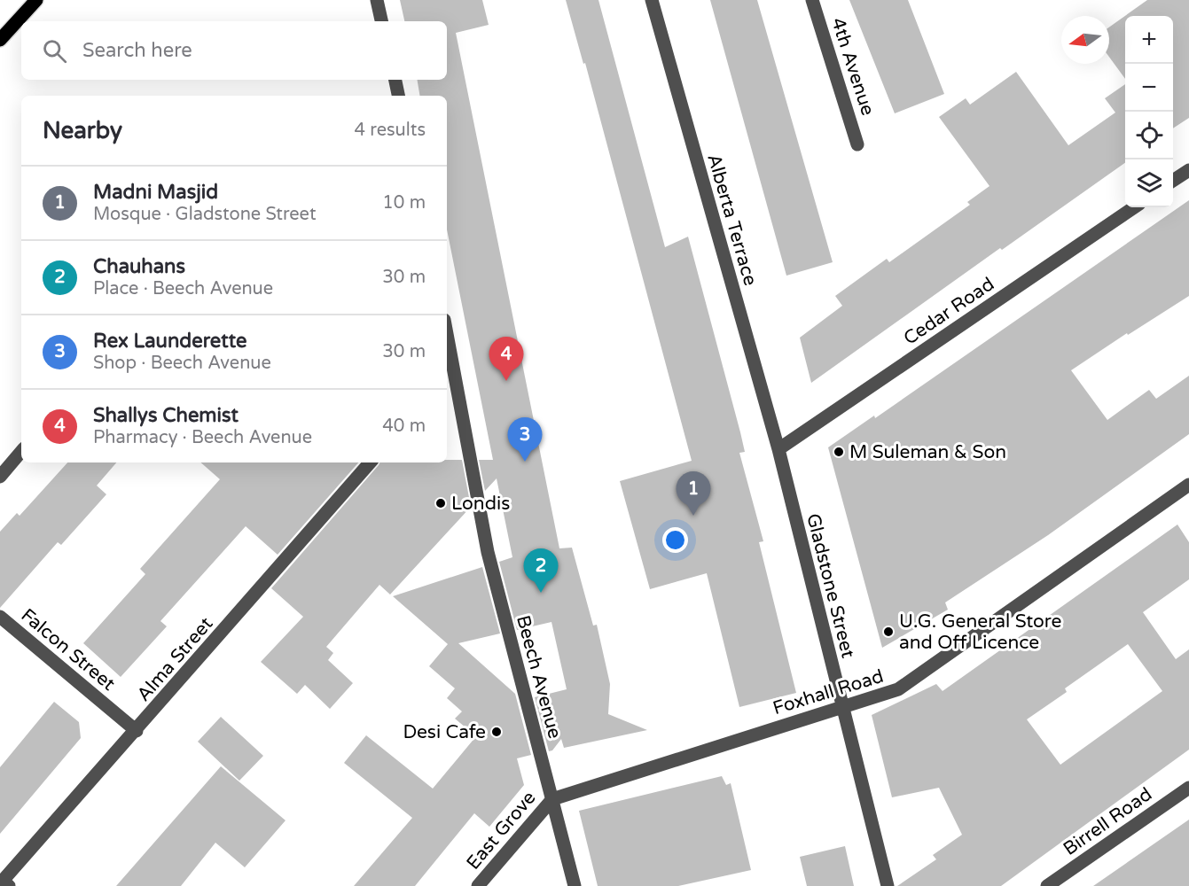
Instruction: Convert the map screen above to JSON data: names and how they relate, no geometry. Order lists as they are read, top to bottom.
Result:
{
  "streets": {
    "street": [
      "4th Avenue",
      "Alberta Terrace",
      "Cedar Road",
      "Gladstone Street",
      "Falcon Street",
      "Alma Street",
      "Beech Avenue",
      "Foxhall Road",
      "Birrell Road",
      "East Grove"
    ]
  },
  "crossings": [
    ["Alberta Terrace", "Cedar Road"],
    ["Alberta Terrace", "Gladstone Street"],
    ["Cedar Road", "Gladstone Street"],
    ["Gladstone Street", "Foxhall Road"],
    ["Falcon Street", "Alma Street"],
    ["Beech Avenue", "Foxhall Road"],
    ["Beech Avenue", "East Grove"],
    ["Foxhall Road", "East Grove"]
  ],
  "places": [
    "M Suleman & Son",
    "Londis",
    "U.G. General Store and Off Licence",
    "Desi Cafe"
  ],
  "north": "left",
  "page": {
    "map_buttons": ["+", "−"],
    "search": "Search here",
    "heading": ["Nearby", "4 results"],
    "list": [
      {
        "mark": "1",
        "name": "Madni Masjid",
        "note": "Mosque · Gladstone Street",
        "value": "10 m"
      },
      {
        "mark": "2",
        "name": "Chauhans",
        "note": "Place · Beech Avenue",
        "value": "30 m"
      },
      {
        "mark": "3",
        "name": "Rex Launderette",
        "note": "Shop · Beech Avenue",
        "value": "30 m"
      },
      {
        "mark": "4",
        "name": "Shallys Chemist",
        "note": "Pharmacy · Beech Avenue",
        "value": "40 m"
      }
    ],
    "pins": [
      "4",
      "3",
      "1",
      "2"
    ]
  }
}
